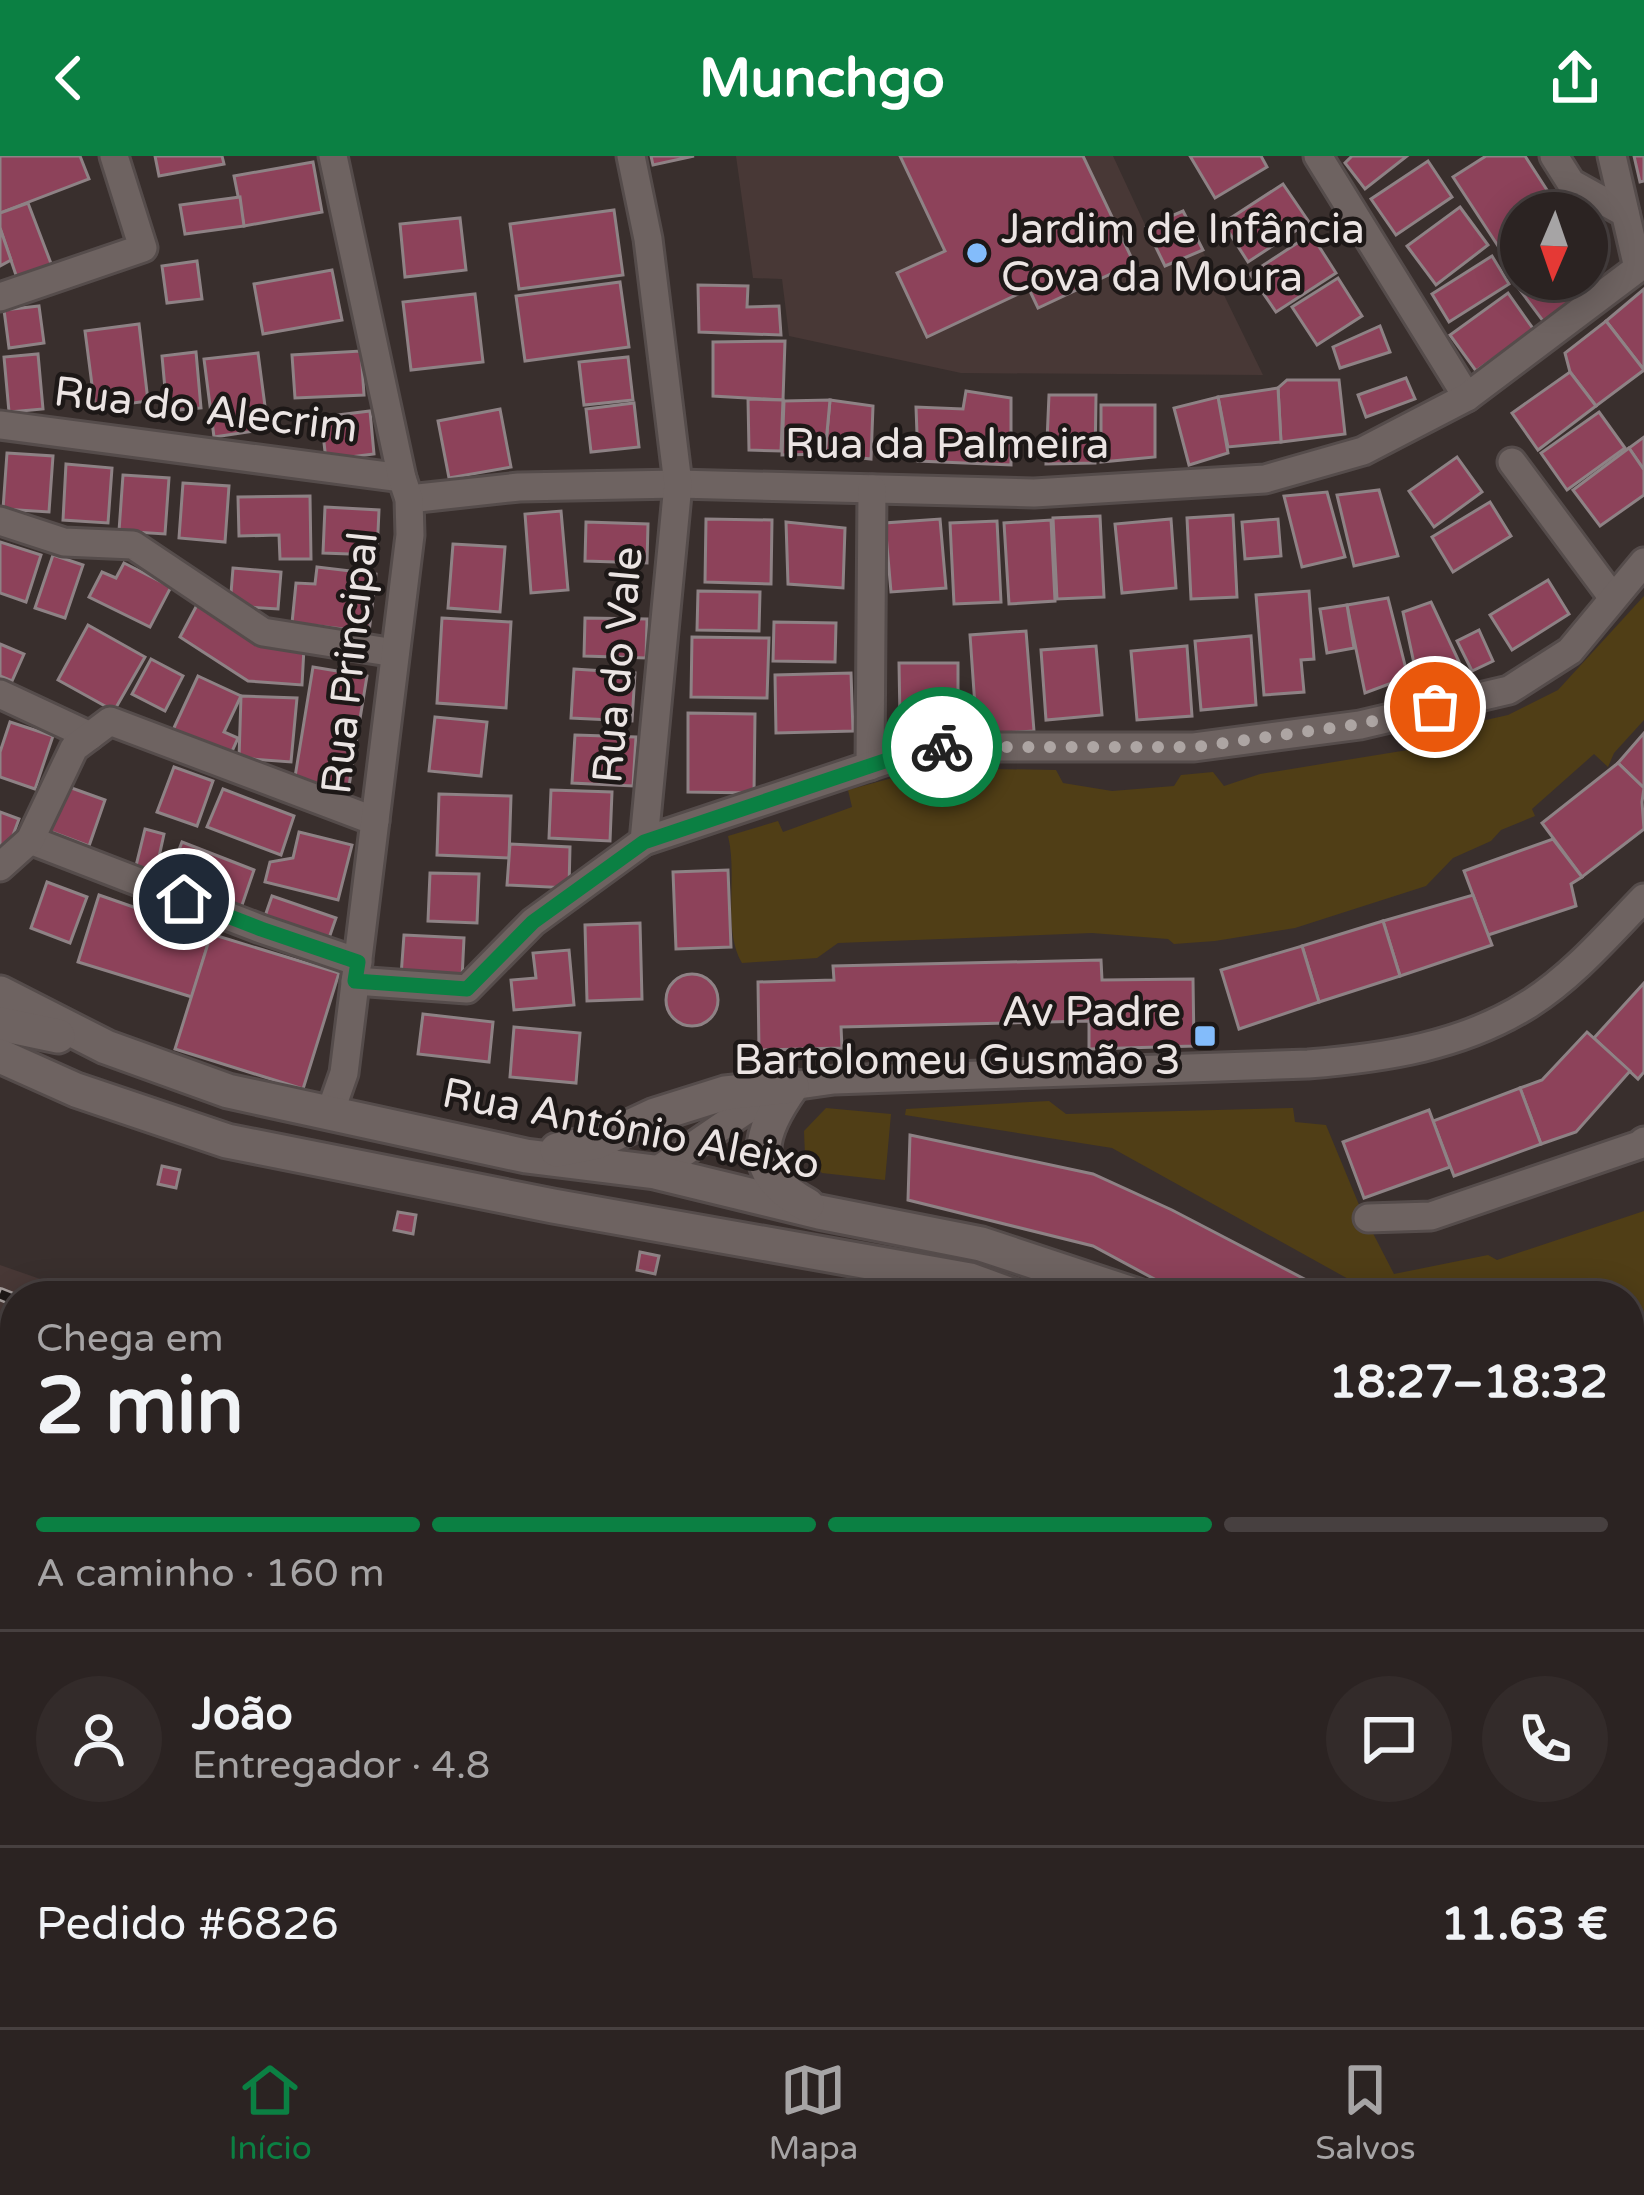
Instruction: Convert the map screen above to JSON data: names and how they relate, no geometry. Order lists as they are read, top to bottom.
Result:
{
  "streets": {
    "street": [
      "Rua do Alecrim",
      "Rua da Palmeira",
      "Rua Principal",
      "Rua do Vale",
      "Rua António Aleixo"
    ]
  },
  "crossings": [
    ["Rua do Alecrim", "Rua da Palmeira"],
    ["Rua do Alecrim", "Rua Principal"],
    ["Rua da Palmeira", "Rua Principal"],
    ["Rua da Palmeira", "Rua do Vale"],
    ["Rua Principal", "Rua do Vale"],
    ["Rua Principal", "Rua António Aleixo"]
  ],
  "places": {
    "other": ["Jardim de Infância Cova da Moura"],
    "transit": ["Av Padre Bartolomeu Gusmão 3"]
  },
  "north": "bottom",
  "page": {
    "header": "Munchgo",
    "heading": ["2 min", "Chega em", "18:27–18:32"],
    "panel": [
      "João",
      "Entregador · 4.8",
      "Pedido #6826",
      "11.63 €"
    ],
    "bar": "A caminho · 160 m",
    "tabs": ["Início", "Mapa", "Salvos"]
  }
}
